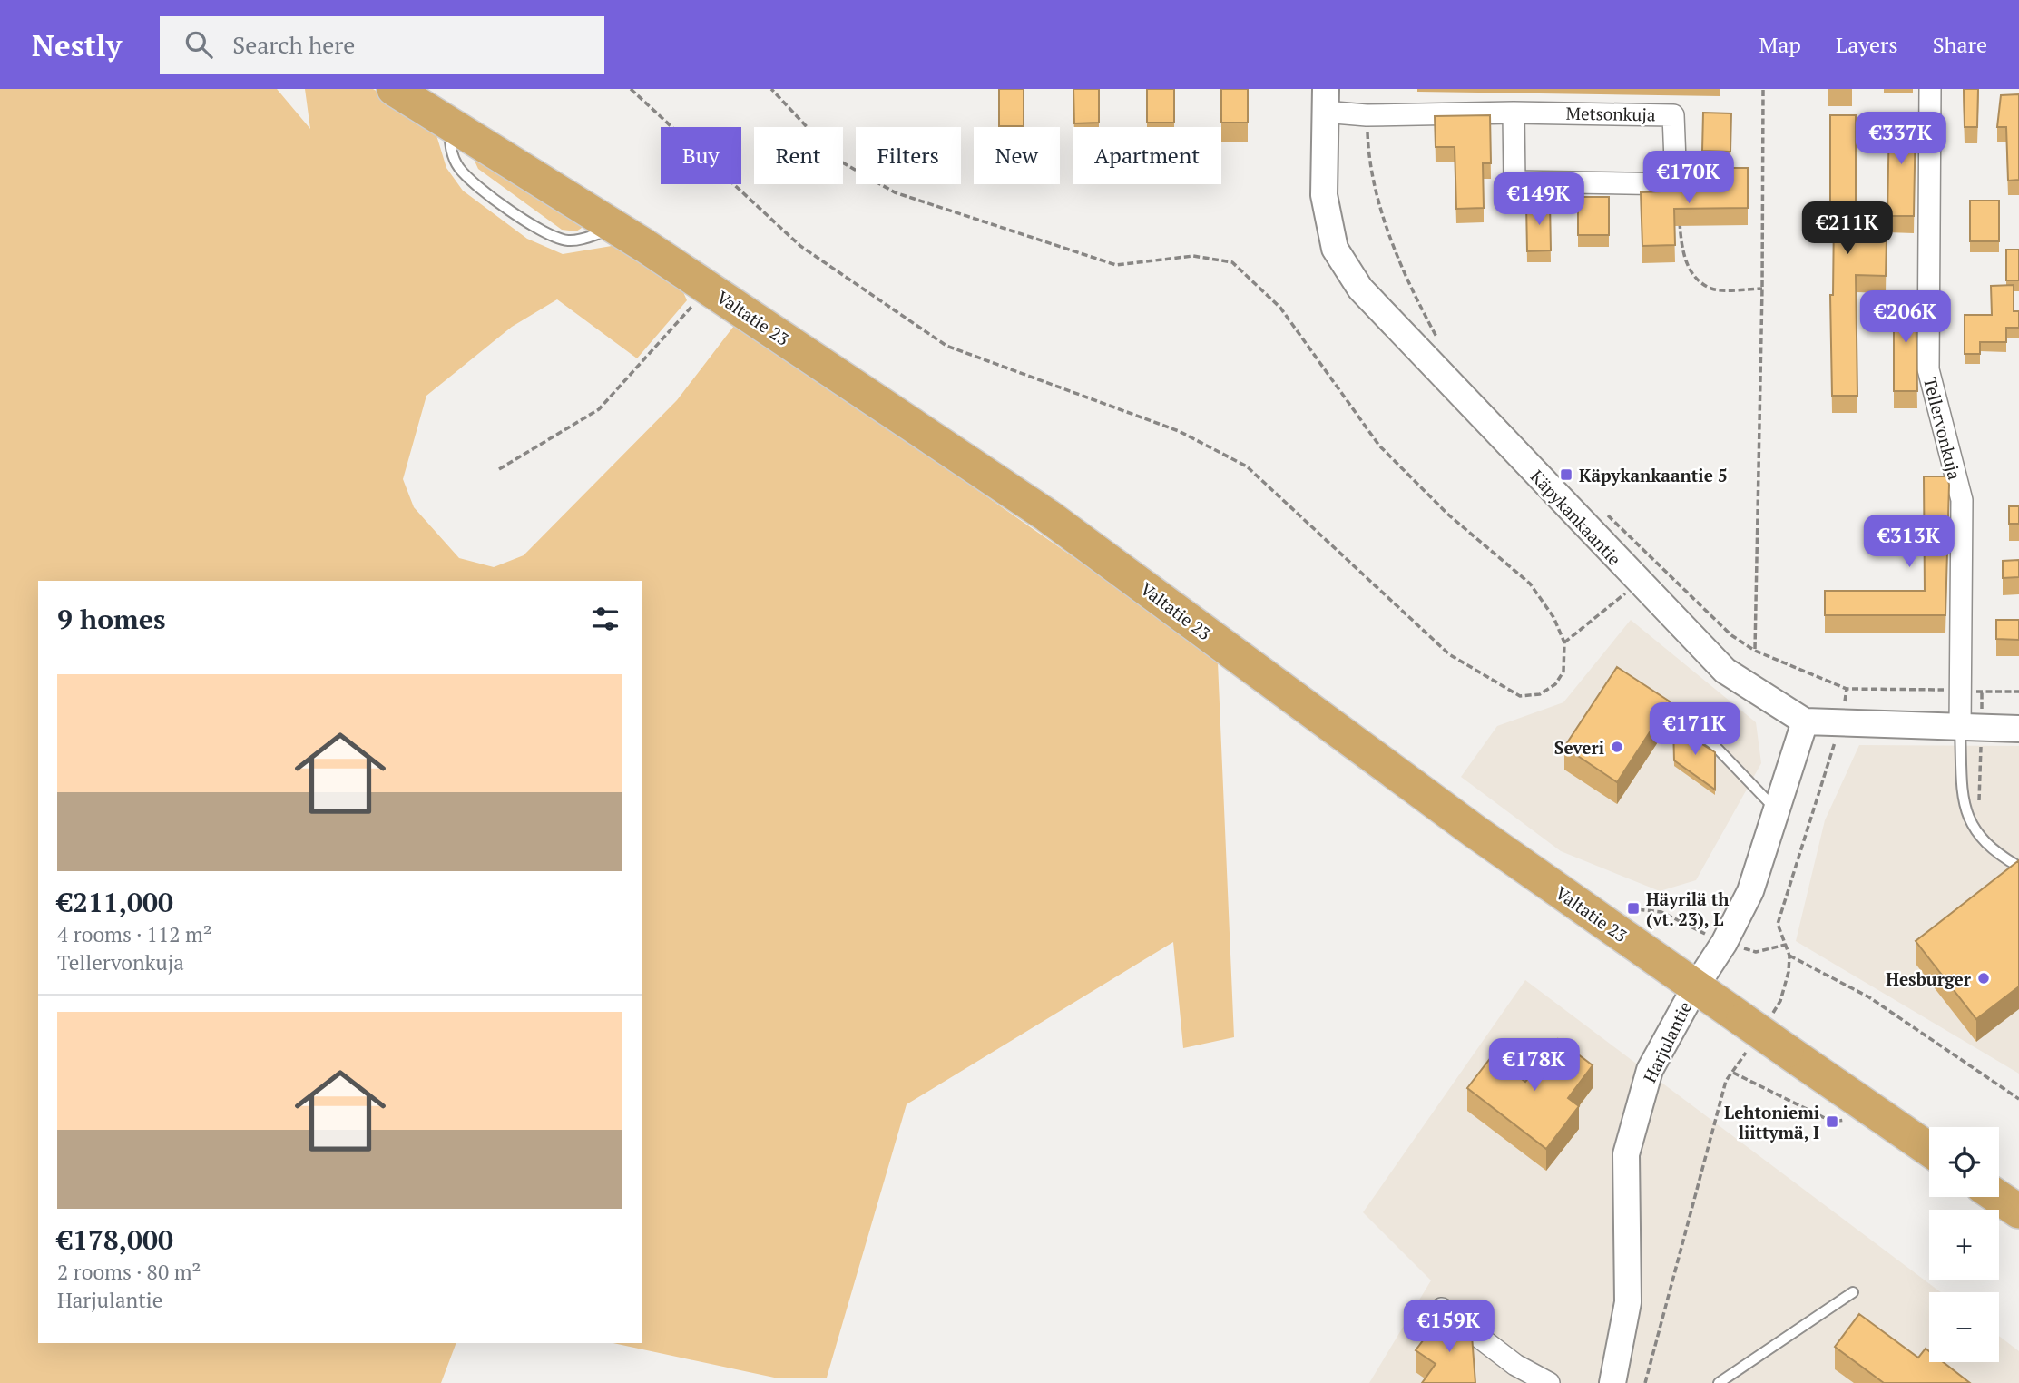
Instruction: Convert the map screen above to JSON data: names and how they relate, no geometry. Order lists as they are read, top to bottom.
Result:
{
  "streets": {
    "highway": ["Valtatie 23"],
    "street": [
      "Metsonkuja",
      "Tellervonkuja",
      "Käpykankaantie",
      "Harjulantie"
    ]
  },
  "crossings": [
    ["Metsonkuja", "Käpykankaantie"],
    ["Valtatie 23", "Harjulantie"],
    ["Käpykankaantie", "Harjulantie"]
  ],
  "places": {
    "transit": ["Käpykankaantie 5", "Häyrilä th (vt. 23), L", "Lehtoniemi liittymä, I"],
    "other": ["Severi", "Hesburger"]
  },
  "page": {
    "header": "Nestly",
    "search": "Search here",
    "nav": ["Map", "Layers", "Share"],
    "price": [
      "€337K",
      "€170K",
      "€149K",
      "€211K",
      "€206K",
      "€313K",
      "€171K",
      "€178K",
      "€159K"
    ],
    "chip": [
      "Buy",
      "Rent",
      "Filters",
      "New",
      "Apartment"
    ],
    "heading": "9 homes",
    "list": [
      {
        "name": "€211,000",
        "note": "4 rooms · 112 m² · Tellervonkuja"
      },
      {
        "name": "€178,000",
        "note": "2 rooms · 80 m² · Harjulantie"
      }
    ],
    "map_buttons": ["+", "−"]
  }
}
